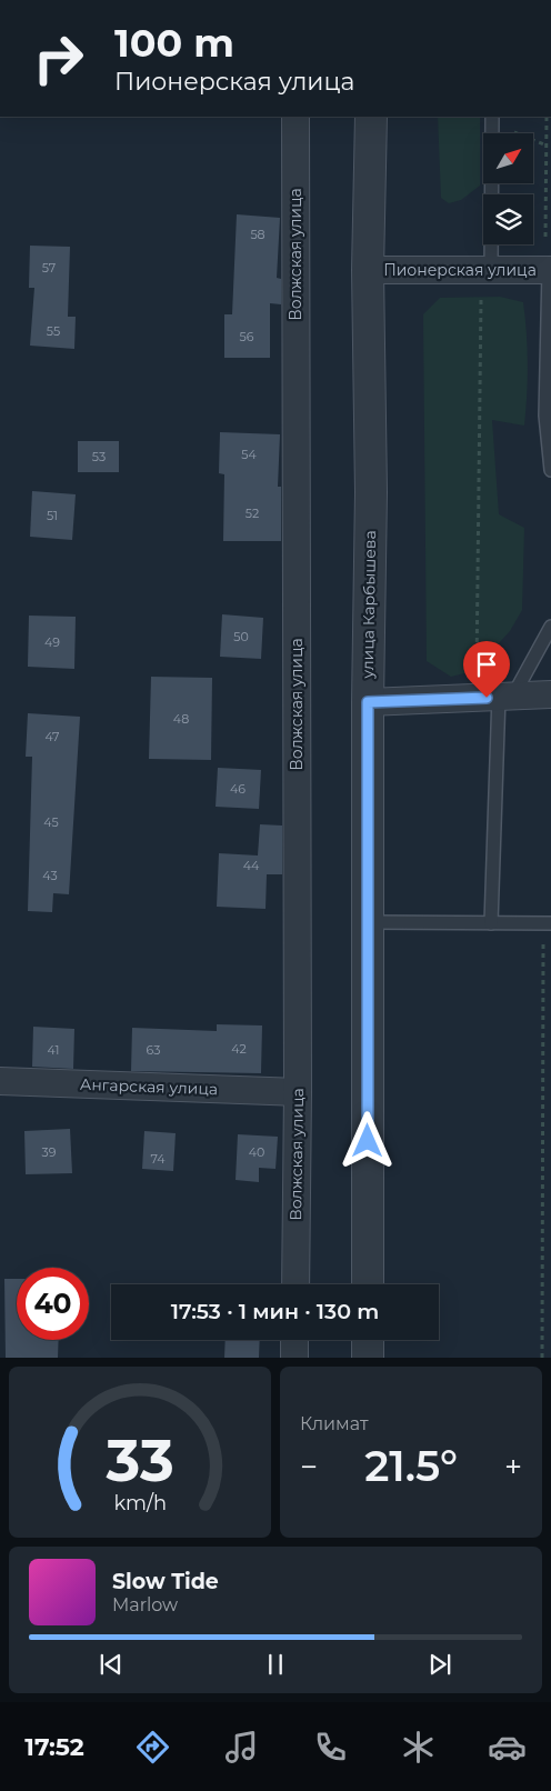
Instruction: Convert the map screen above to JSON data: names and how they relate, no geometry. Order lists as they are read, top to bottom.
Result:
{
  "streets": {
    "street": [
      "Волжская улица",
      "Пионерская улица",
      "улица Карбышева",
      "Ангарская улица"
    ]
  },
  "crossings": [
    ["Волжская улица", "Ангарская улица"],
    ["Пионерская улица", "улица Карбышева"]
  ],
  "house_numbers": [
    "58",
    "57",
    "55",
    "56",
    "54",
    "53",
    "52",
    "51",
    "50",
    "49",
    "48",
    "47",
    "46",
    "45",
    "44",
    "43",
    "42",
    "41",
    "63",
    "39",
    "40",
    "74"
  ],
  "north": "top right",
  "page": {
    "turn": ["100 m", "Пионерская улица"],
    "limit": "40",
    "trip": "17:53 · 1 мин · 130 m",
    "tile": "Климат",
    "heat": ["−", "21.5°", "+"],
    "song": ["Slow Tide", "Marlow"],
    "tabs": "17:52",
    "gauge": ["33", "km/h"]
  }
}
